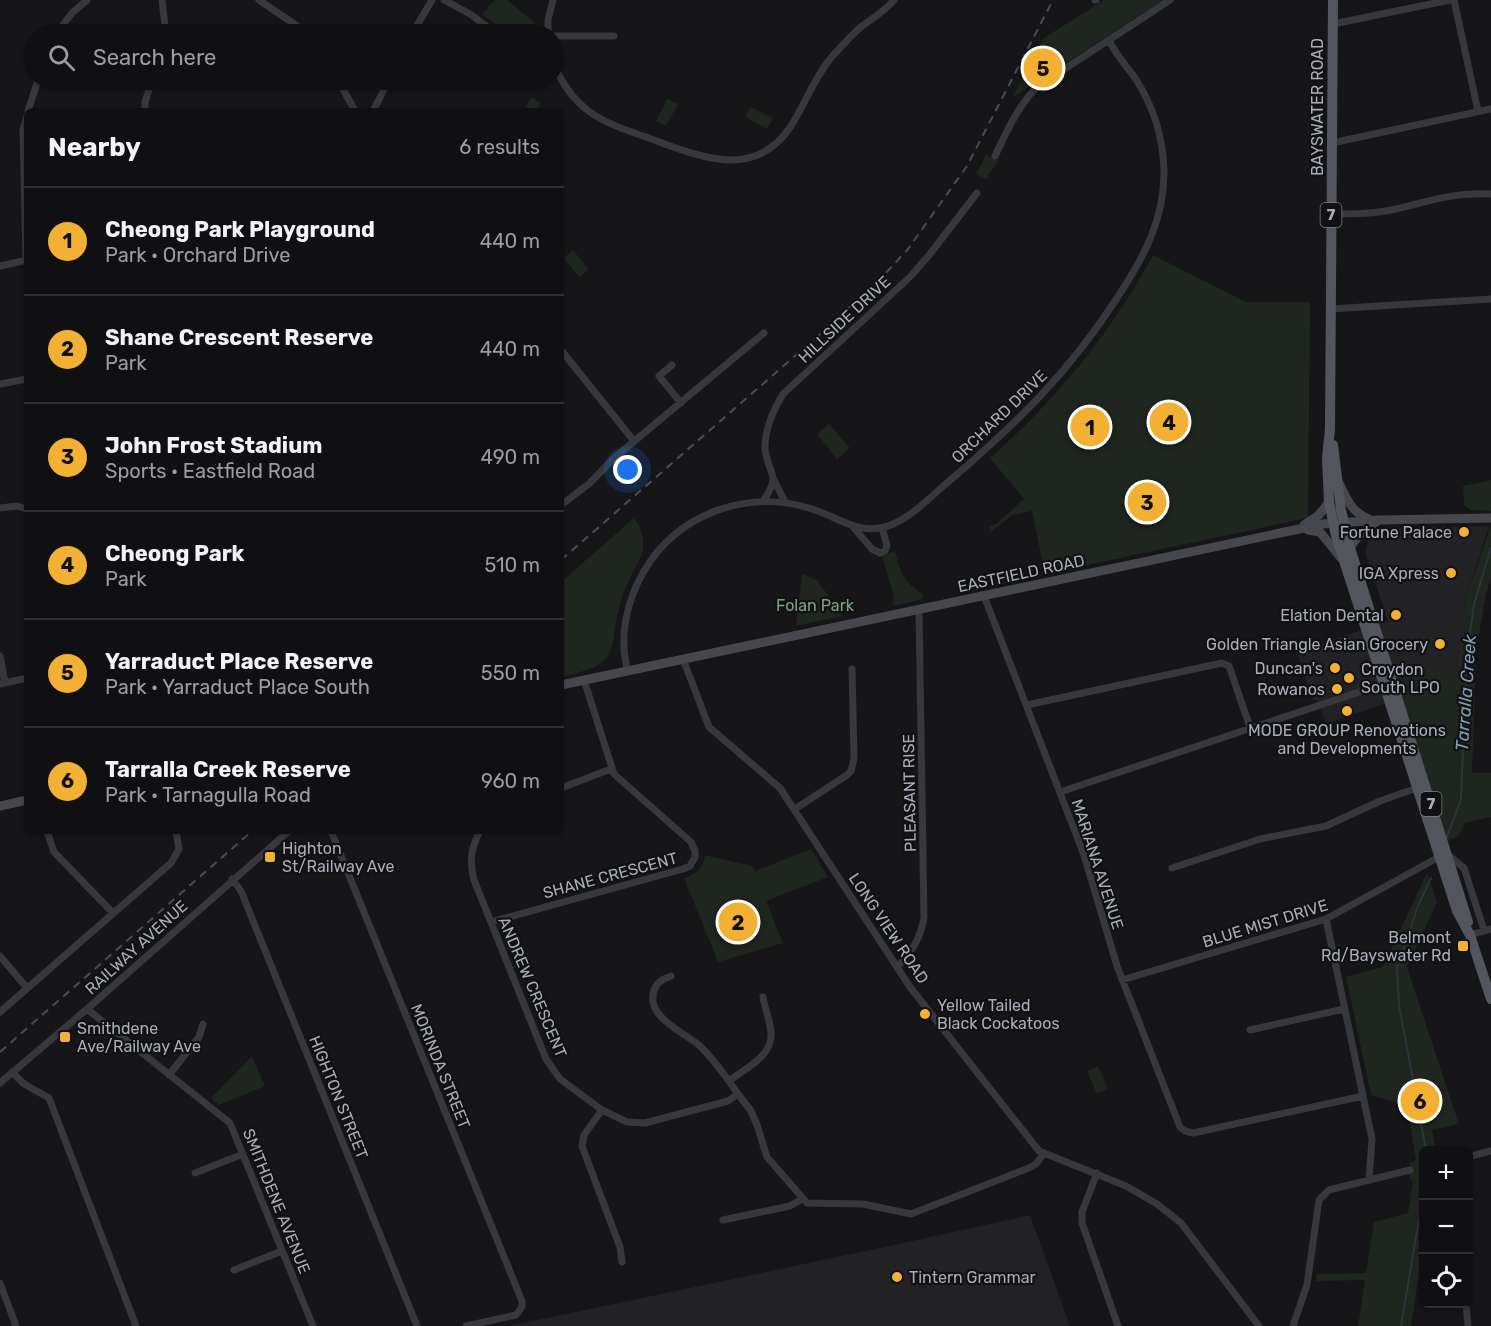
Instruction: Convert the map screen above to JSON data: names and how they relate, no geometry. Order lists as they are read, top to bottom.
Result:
{
  "streets": {
    "main road": ["BAYSWATER ROAD", "7", "EASTFIELD ROAD"],
    "street": [
      "HILLSIDE DRIVE",
      "ORCHARD DRIVE",
      "PLEASANT RISE",
      "MARIANA AVENUE",
      "SHANE CRESCENT",
      "BLUE MIST DRIVE",
      "LONG VIEW ROAD",
      "RAILWAY AVENUE",
      "ANDREW CRESCENT",
      "MORINDA STREET",
      "HIGHTON STREET",
      "SMITHDENE AVENUE"
    ]
  },
  "crossings": [
    ["BAYSWATER ROAD", "EASTFIELD ROAD"],
    ["BAYSWATER ROAD", "BLUE MIST DRIVE"],
    ["EASTFIELD ROAD", "PLEASANT RISE"],
    ["EASTFIELD ROAD", "MARIANA AVENUE"],
    ["EASTFIELD ROAD", "SHANE CRESCENT"],
    ["EASTFIELD ROAD", "LONG VIEW ROAD"],
    ["PLEASANT RISE", "LONG VIEW ROAD"],
    ["MARIANA AVENUE", "BLUE MIST DRIVE"],
    ["SHANE CRESCENT", "ANDREW CRESCENT"],
    ["RAILWAY AVENUE", "HIGHTON STREET"],
    ["RAILWAY AVENUE", "SMITHDENE AVENUE"]
  ],
  "water": ["Tarralla Creek"],
  "parks": ["Folan Park"],
  "places": {
    "other": [
      "Fortune Palace",
      "IGA Xpress",
      "Elation Dental",
      "Golden Triangle Asian Grocery",
      "Duncan's",
      "Croydon South LPO",
      "Rowanos",
      "MODE GROUP Renovations and Developments",
      "Yellow Tailed Black Cockatoos",
      "Tintern Grammar"
    ],
    "transit": ["Highton St/Railway Ave", "Belmont Rd/Bayswater Rd", "Smithdene Ave/Railway Ave"]
  },
  "page": {
    "search": "Search here",
    "pins": [
      "5",
      "4",
      "1",
      "3",
      "2",
      "6"
    ],
    "heading": ["Nearby", "6 results"],
    "list": [
      {
        "mark": "1",
        "name": "Cheong Park Playground",
        "note": "Park · Orchard Drive",
        "value": "440 m"
      },
      {
        "mark": "2",
        "name": "Shane Crescent Reserve",
        "note": "Park",
        "value": "440 m"
      },
      {
        "mark": "3",
        "name": "John Frost Stadium",
        "note": "Sports · Eastfield Road",
        "value": "490 m"
      },
      {
        "mark": "4",
        "name": "Cheong Park",
        "note": "Park",
        "value": "510 m"
      },
      {
        "mark": "5",
        "name": "Yarraduct Place Reserve",
        "note": "Park · Yarraduct Place South",
        "value": "550 m"
      },
      {
        "mark": "6",
        "name": "Tarralla Creek Reserve",
        "note": "Park · Tarnagulla Road",
        "value": "960 m"
      }
    ],
    "map_buttons": ["+", "−"]
  }
}
